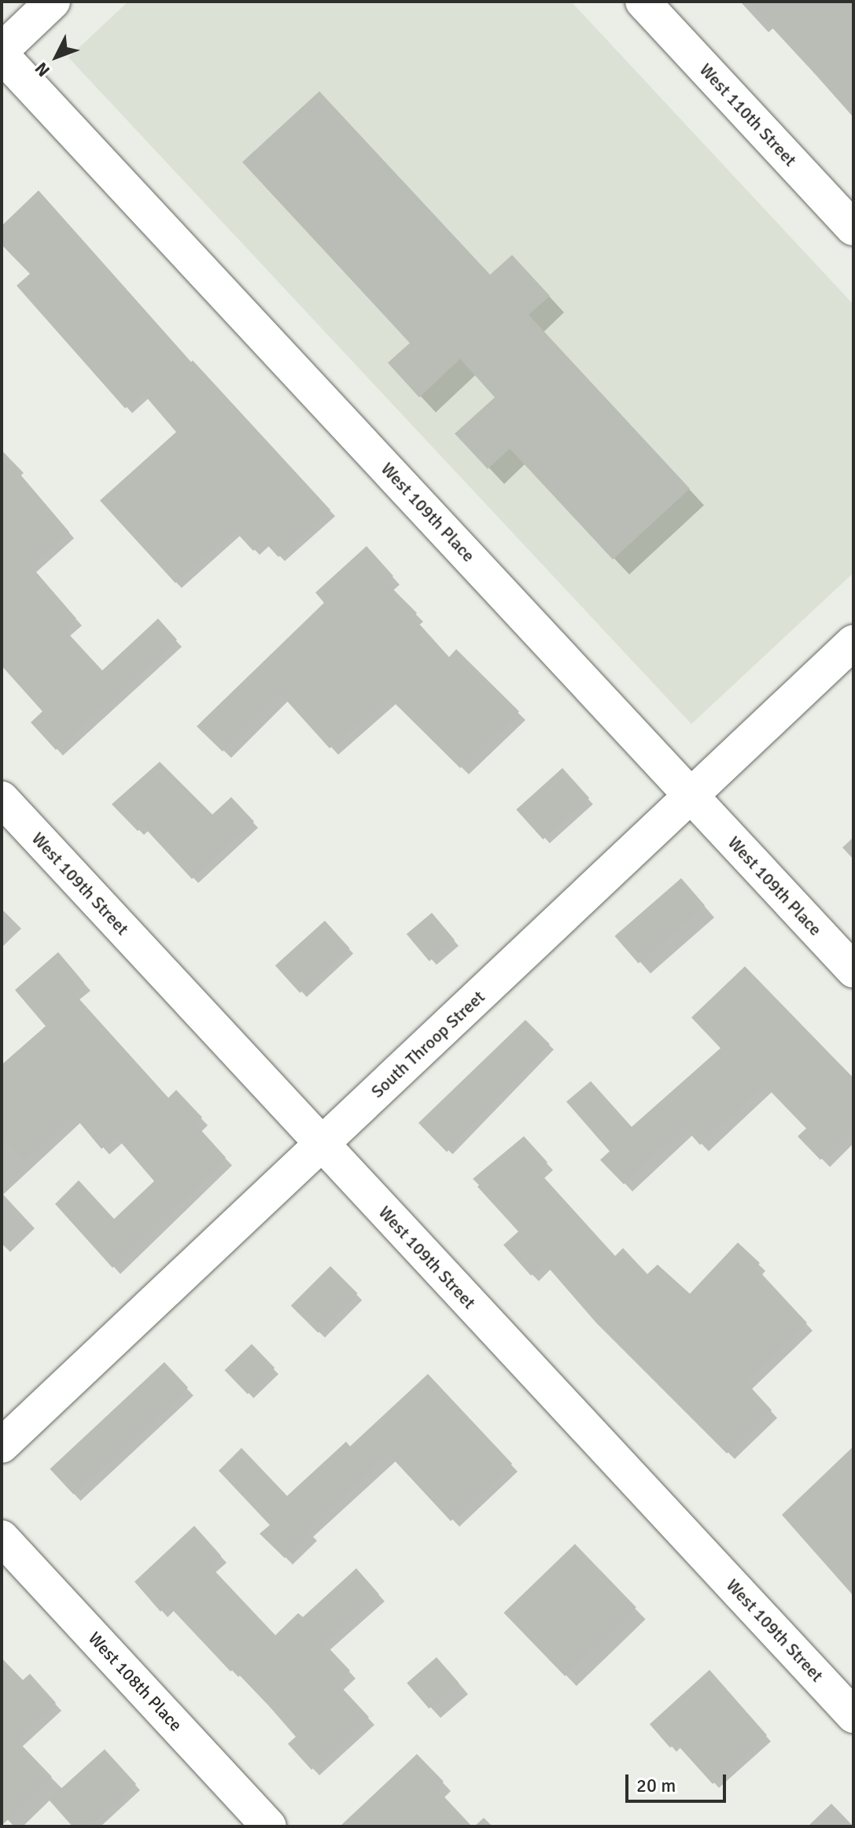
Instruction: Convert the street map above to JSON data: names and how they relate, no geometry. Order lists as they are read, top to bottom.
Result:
{
  "streets": {
    "street": [
      "West 110th Street",
      "West 109th Place",
      "West 109th Street",
      "South Throop Street",
      "West 108th Place"
    ]
  },
  "crossings": [
    ["West 109th Place", "South Throop Street"],
    ["West 109th Street", "South Throop Street"]
  ],
  "scale_bar": "20 m",
  "north": "bottom left"
}
